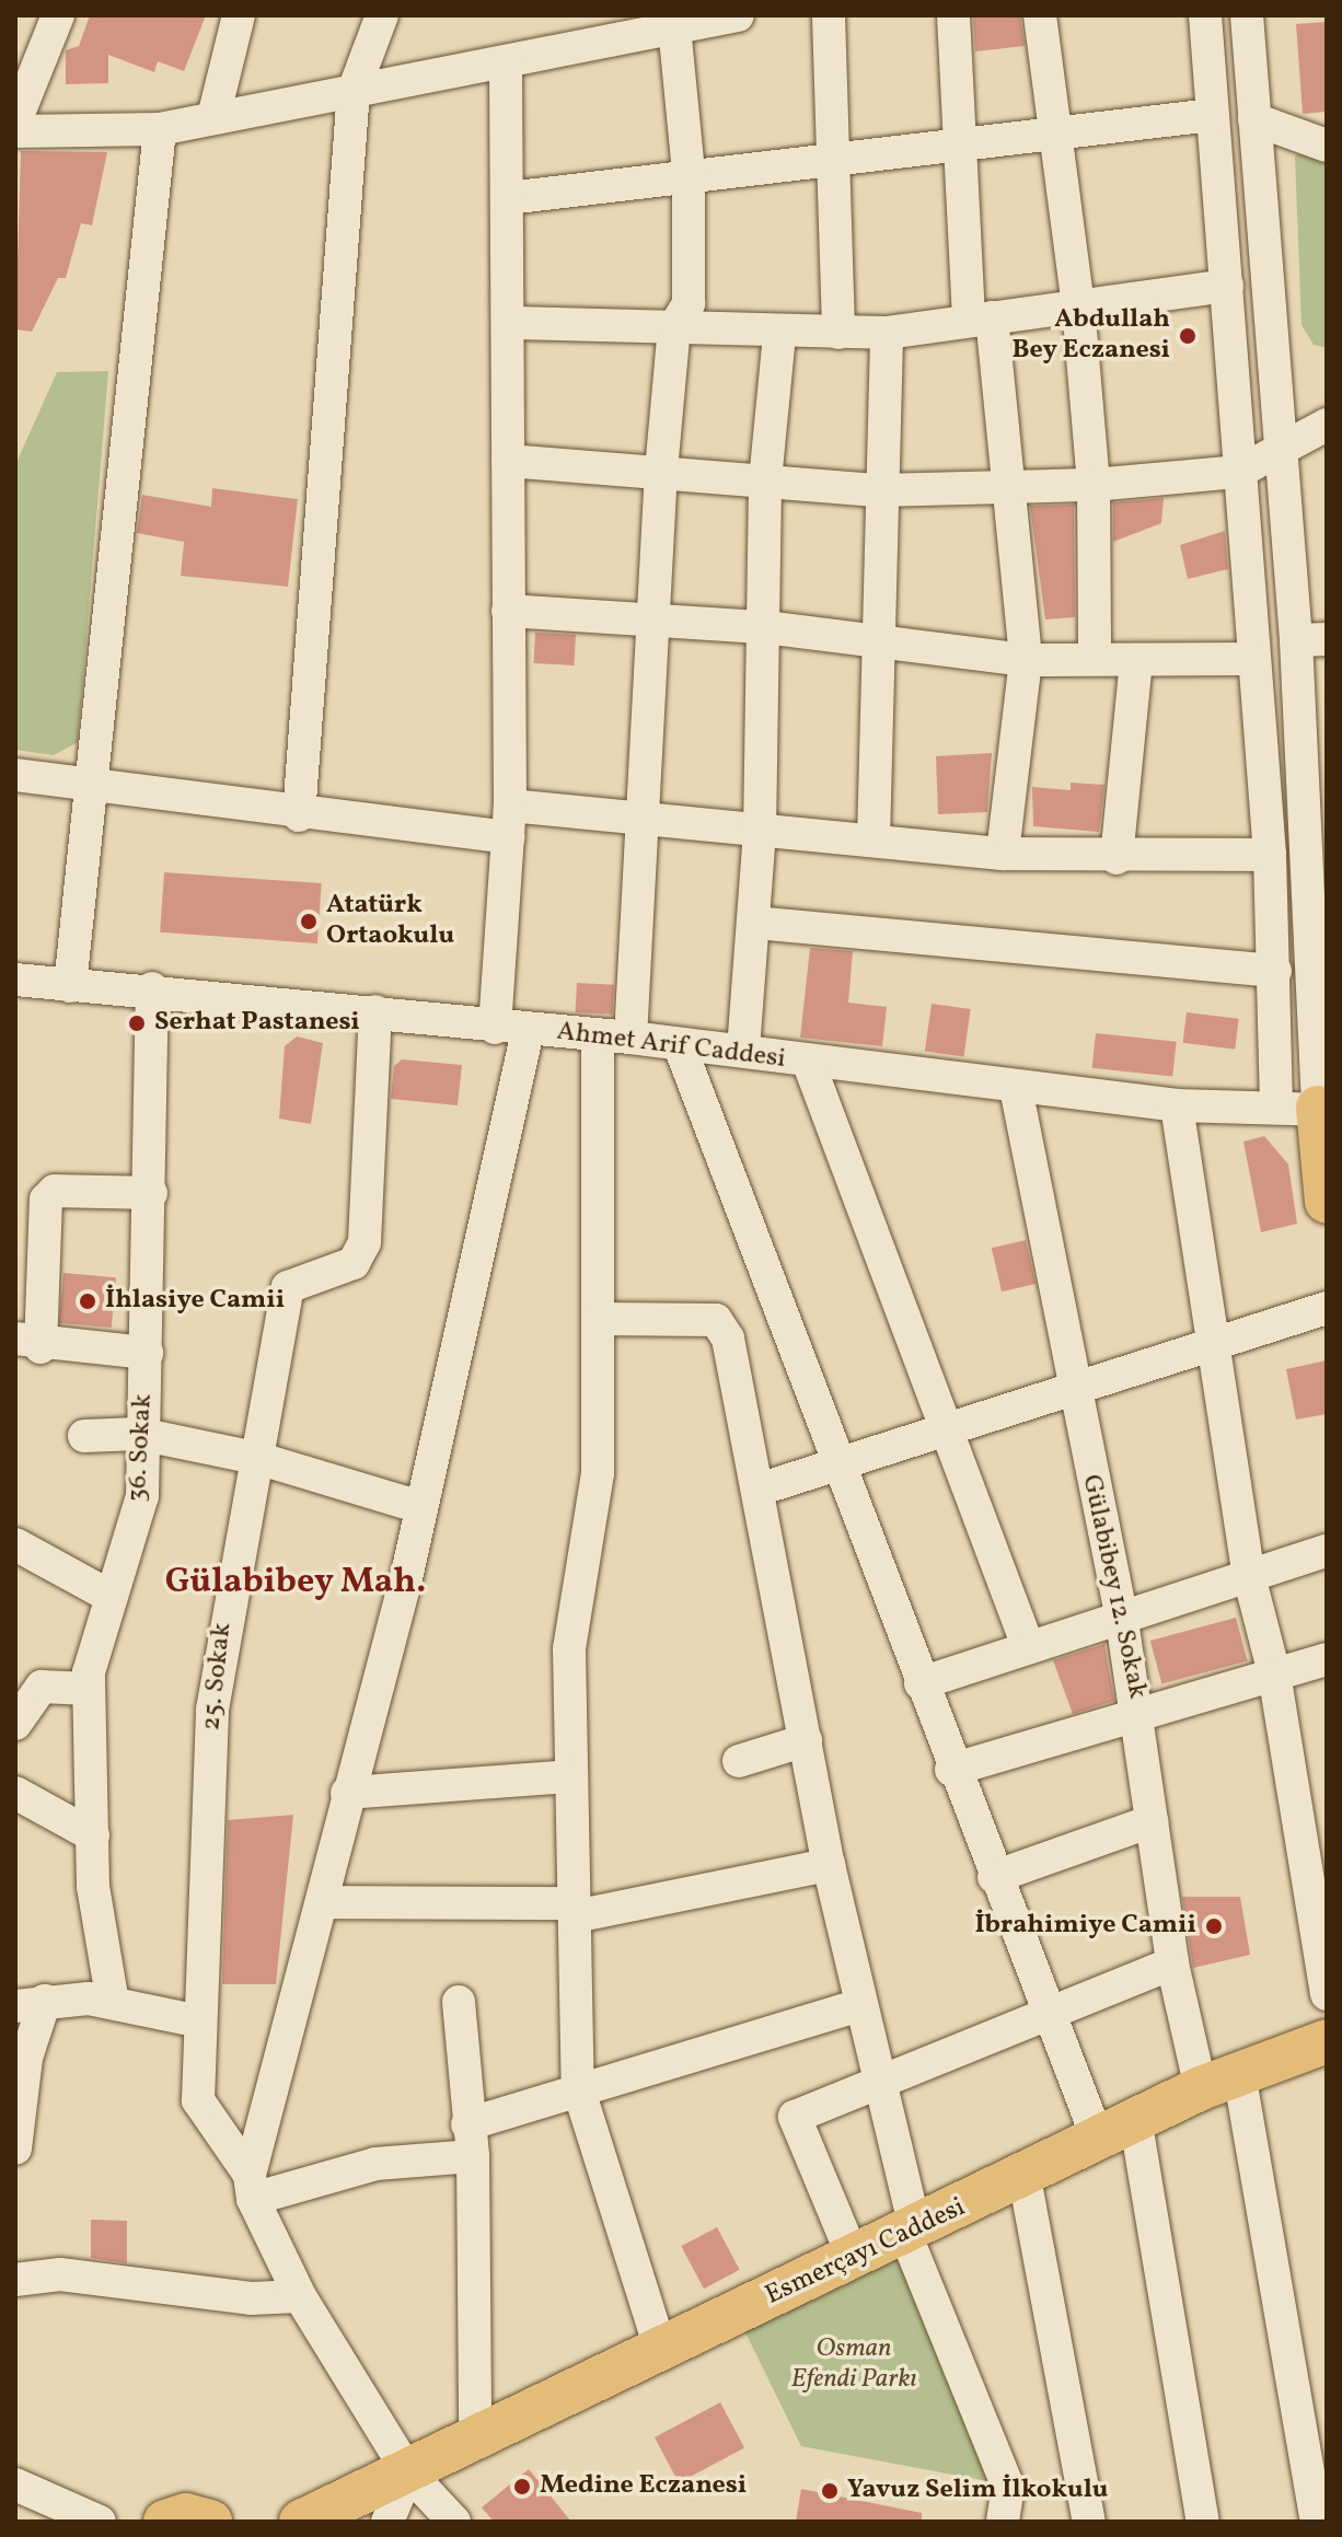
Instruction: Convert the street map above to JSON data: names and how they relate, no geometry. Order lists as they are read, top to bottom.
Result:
{
  "streets": {
    "main road": ["Esmerçayı Caddesi"],
    "street": [
      "Ahmet Arif Caddesi",
      "36. Sokak",
      "Gülabibey 12. Sokak",
      "25. Sokak"
    ]
  },
  "crossings": [
    ["Ahmet Arif Caddesi", "36. Sokak"],
    ["Ahmet Arif Caddesi", "Gülabibey 12. Sokak"],
    ["Ahmet Arif Caddesi", "25. Sokak"],
    ["Gülabibey 12. Sokak", "Esmerçayı Caddesi"],
    ["25. Sokak", "Esmerçayı Caddesi"]
  ],
  "districts": ["Gülabibey Mah."],
  "parks": ["Osman Efendi Parkı"],
  "places": [
    "Abdullah Bey Eczanesi",
    "Atatürk Ortaokulu",
    "Serhat Pastanesi",
    "İhlasiye Camii",
    "İbrahimiye Camii",
    "Medine Eczanesi",
    "Yavuz Selim İlkokulu"
  ]
}
